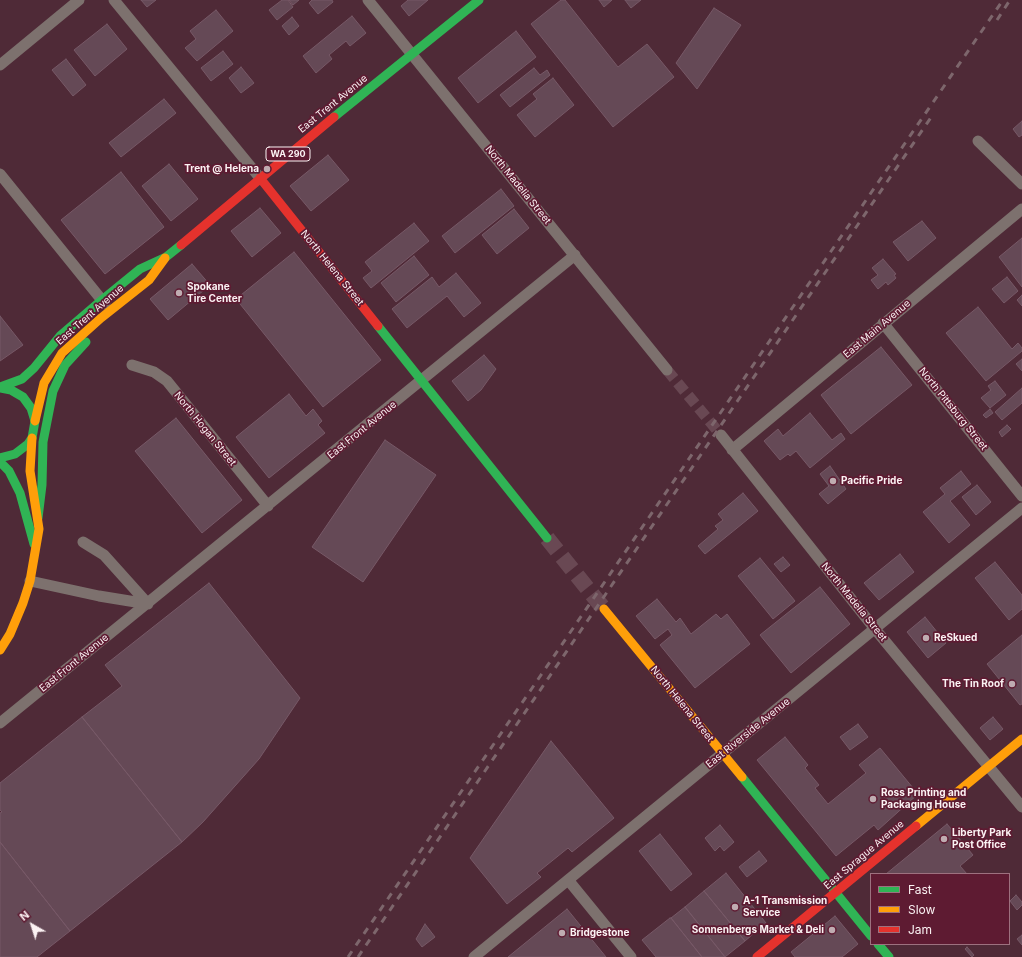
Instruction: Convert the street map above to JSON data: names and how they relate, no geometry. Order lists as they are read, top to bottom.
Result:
{
  "streets": {
    "street": [
      "East Trent Avenue",
      "WA 290",
      "North Madelia Street",
      "North Helena Street",
      "East Main Avenue",
      "North Pittsburg Street",
      "North Hogan Street",
      "East Front Avenue",
      "East Riverside Avenue",
      "East Sprague Avenue"
    ]
  },
  "crossings": [
    ["East Trent Avenue", "WA 290"],
    ["East Trent Avenue", "North Madelia Street"],
    ["East Trent Avenue", "North Helena Street"],
    ["North Madelia Street", "East Main Avenue"],
    ["North Madelia Street", "East Front Avenue"],
    ["North Madelia Street", "East Riverside Avenue"],
    ["North Madelia Street", "East Sprague Avenue"],
    ["North Helena Street", "East Front Avenue"],
    ["North Helena Street", "East Riverside Avenue"],
    ["North Helena Street", "East Sprague Avenue"],
    ["East Main Avenue", "North Pittsburg Street"],
    ["North Hogan Street", "East Front Avenue"]
  ],
  "places": [
    "Trent @ Helena",
    "Spokane Tire Center",
    "Pacific Pride",
    "ReSkued",
    "The Tin Roof",
    "Ross Printing and Packaging House",
    "Liberty Park Post Office",
    "A-1 Transmission Service",
    "Sonnenbergs Market & Deli",
    "Bridgestone"
  ],
  "legend": ["Fast", "Slow", "Jam"],
  "north": "top left"
}
